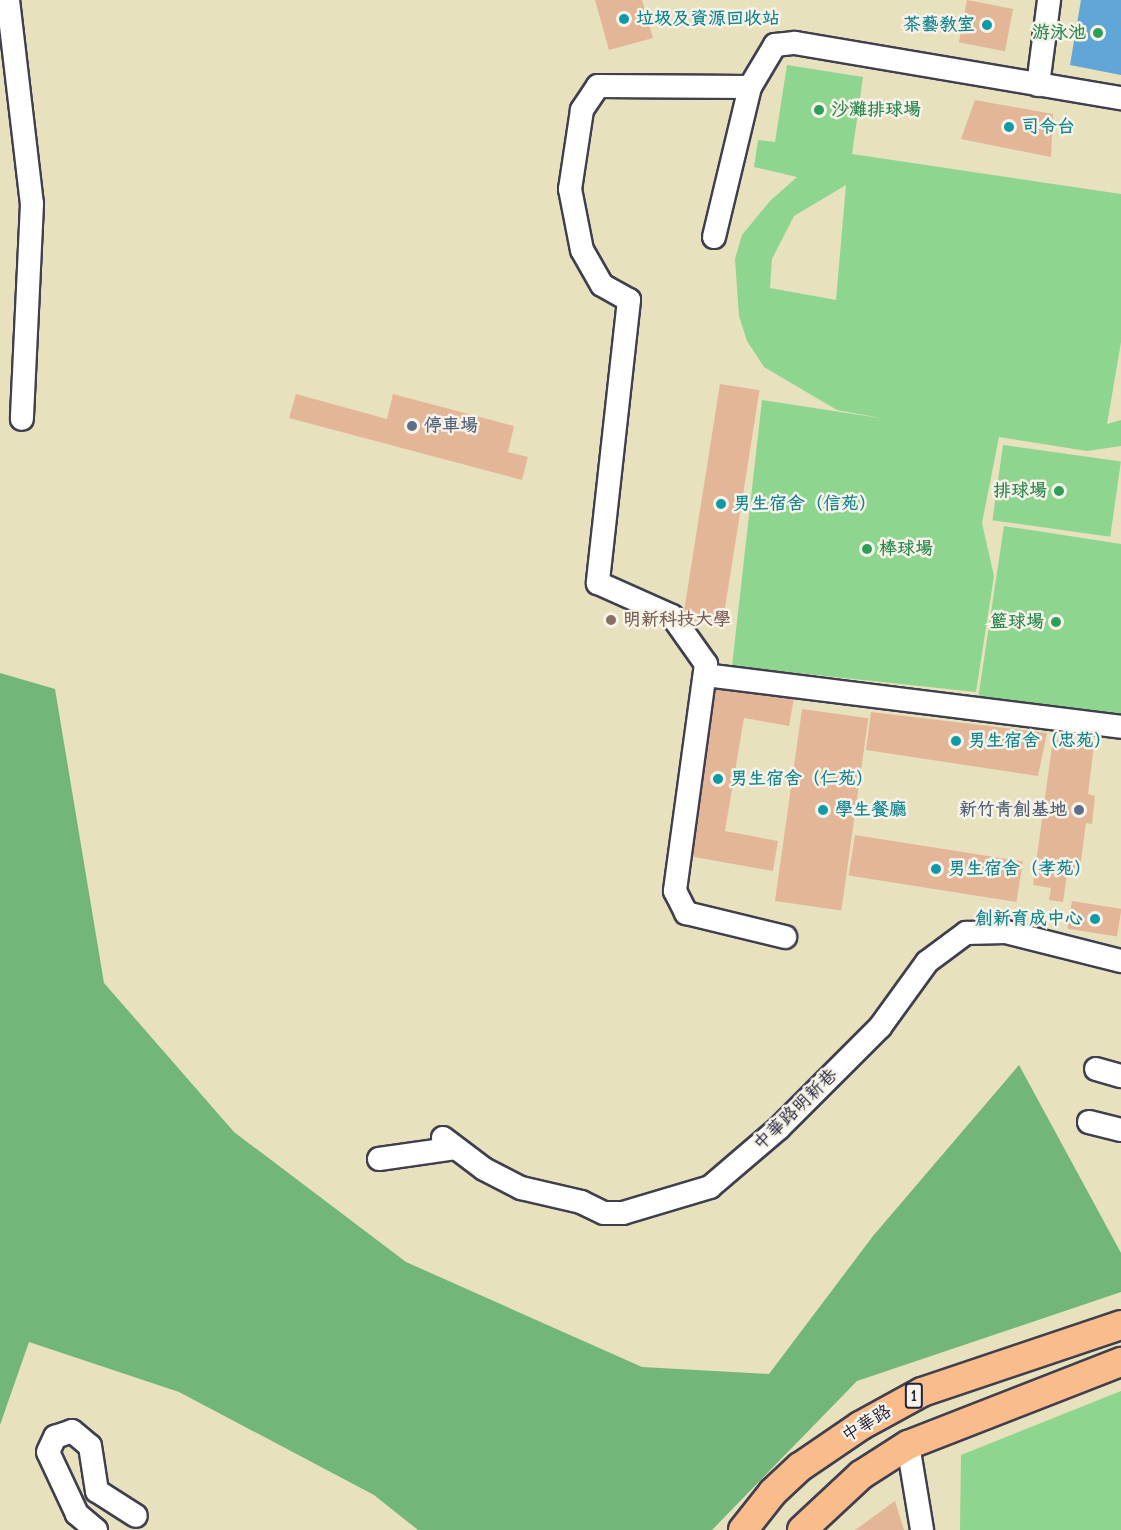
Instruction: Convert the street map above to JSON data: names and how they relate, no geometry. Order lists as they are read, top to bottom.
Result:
{
  "streets": {
    "main road": ["1", "中華路"],
    "lane": ["中華路明新巷"]
  },
  "places": [
    "垃圾及資源回收站",
    "茶藝教室",
    "游泳池",
    "沙灘排球場",
    "司令台",
    "停車場",
    "排球場",
    "男生宿舍（信苑）",
    "棒球場",
    "明新科技大學",
    "籃球場",
    "男生宿舍（忠苑）",
    "男生宿舍（仁苑）",
    "學生餐廳",
    "新竹青創基地",
    "男生宿舍（孝苑）",
    "創新育成中心"
  ]
}
